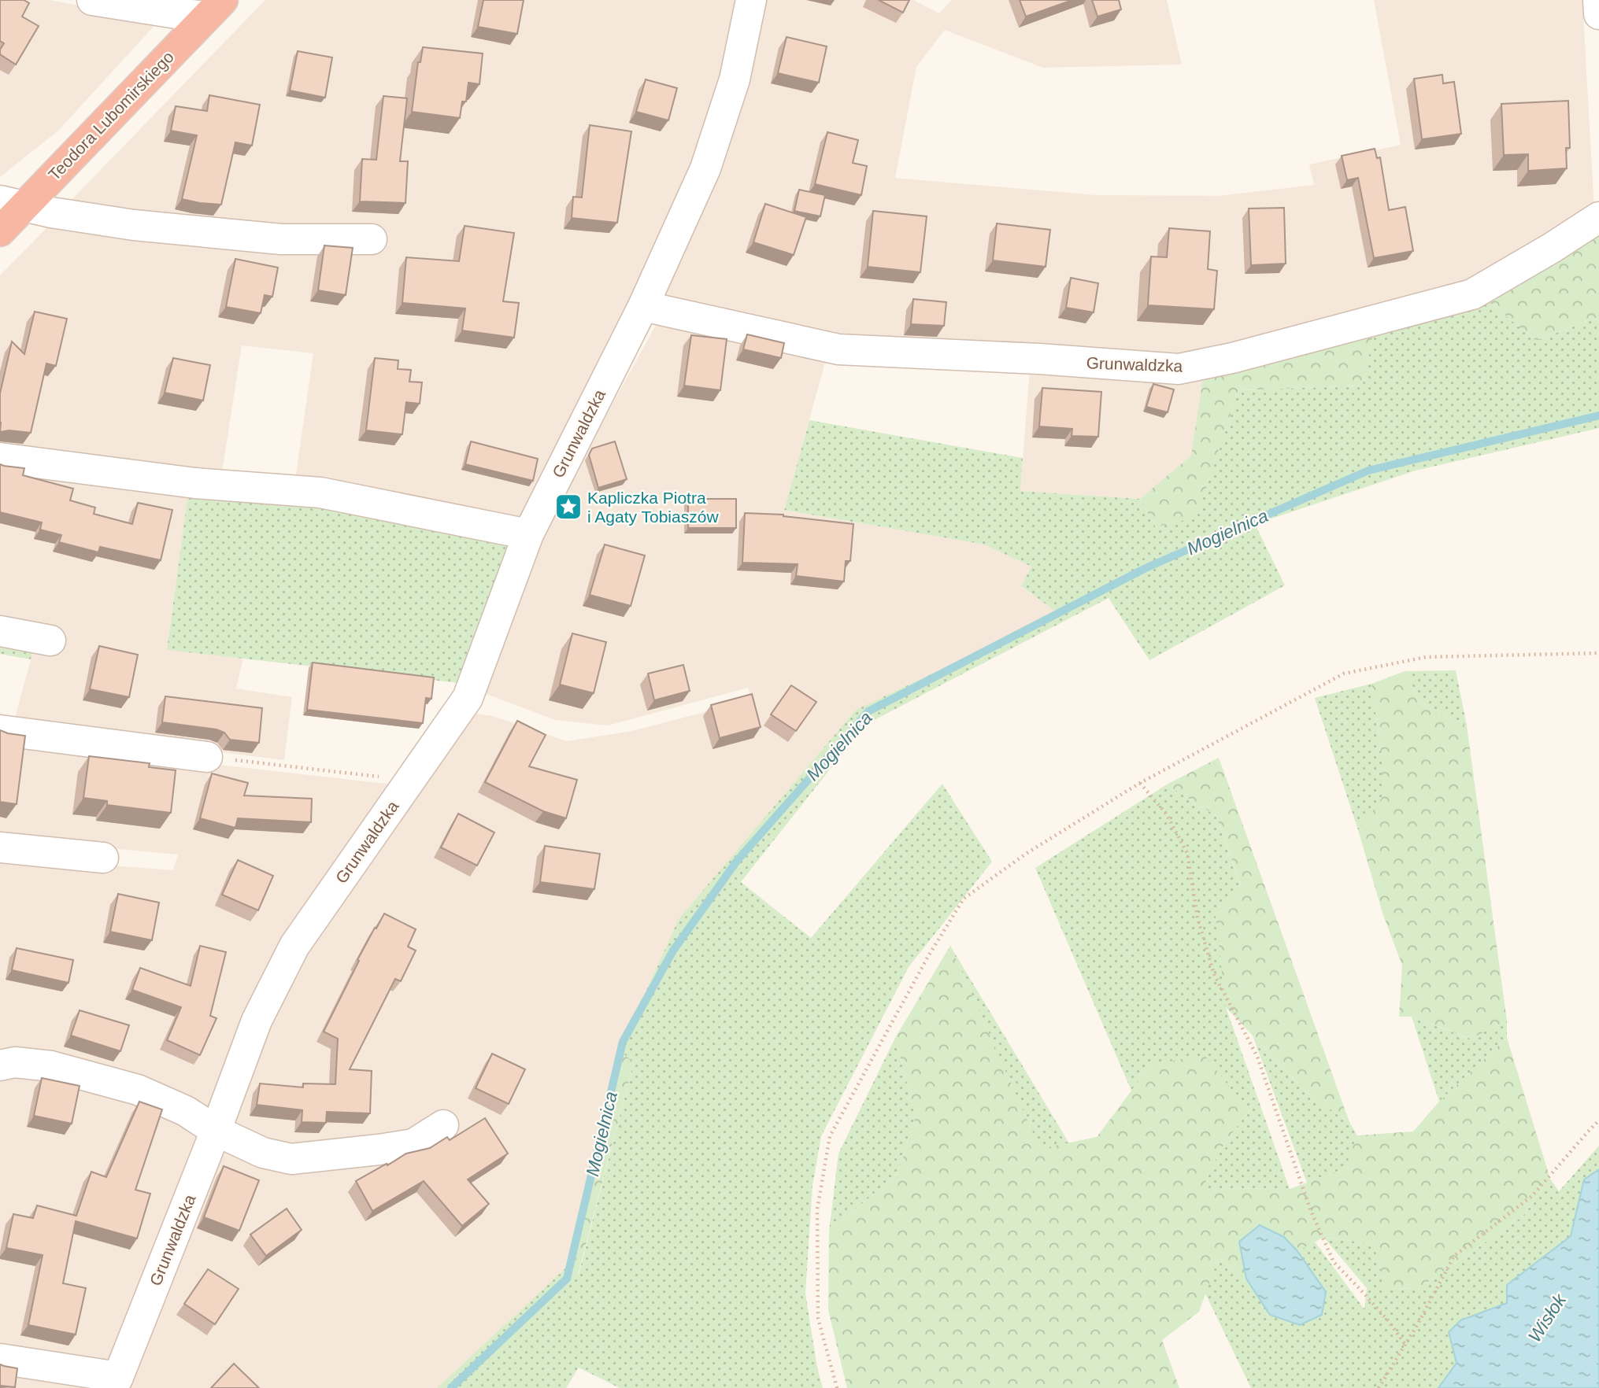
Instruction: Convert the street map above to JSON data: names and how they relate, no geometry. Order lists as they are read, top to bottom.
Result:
{
  "streets": {
    "highway": ["Teodora Lubomirskiego"],
    "street": ["Grunwaldzka"]
  },
  "water": ["Mogielnica", "Wisłok"],
  "places": {
    "place": ["Kapliczka Piotra i Agaty Tobiaszów"]
  }
}
